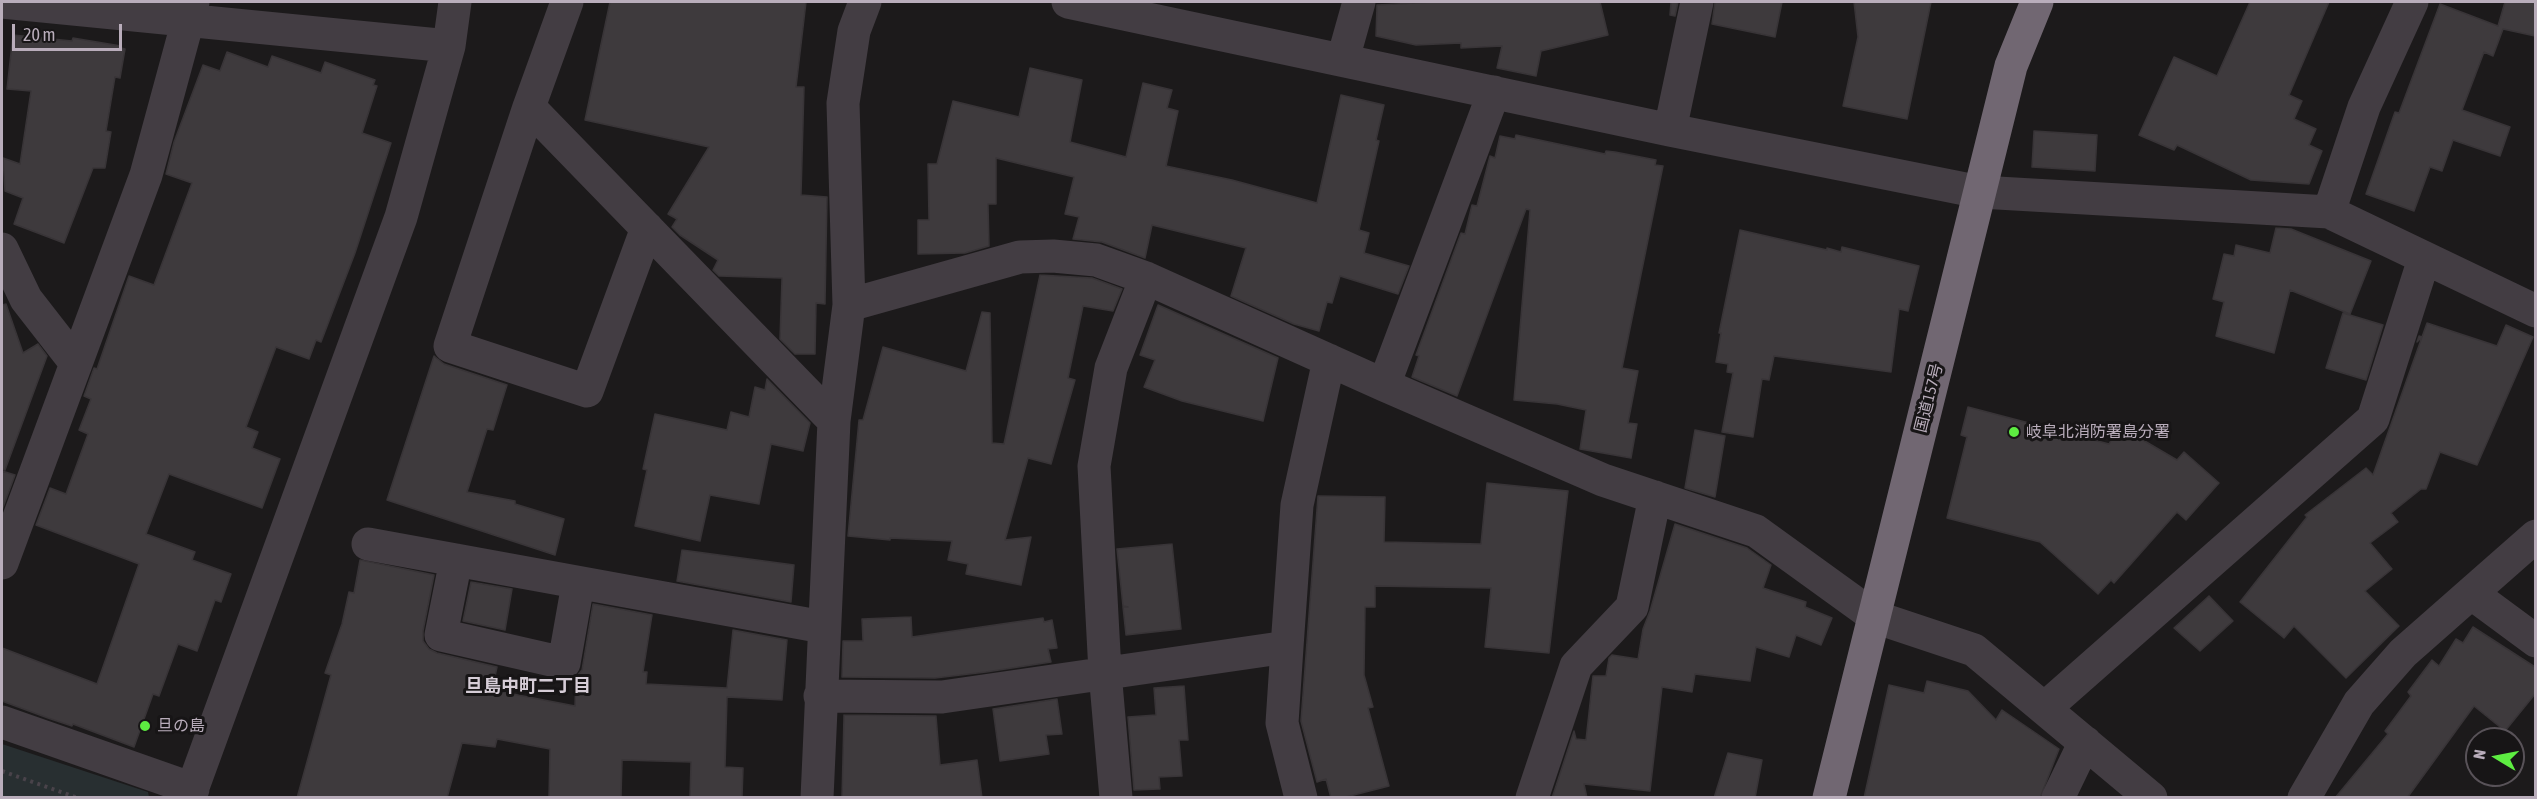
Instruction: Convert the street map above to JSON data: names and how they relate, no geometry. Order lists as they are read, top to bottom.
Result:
{
  "streets": {
    "highway": ["国道157号"]
  },
  "districts": ["旦島中町二丁目"],
  "places": ["岐阜北消防署島分署", "旦の島"],
  "scale_bar": "20 m",
  "north": "left"
}
